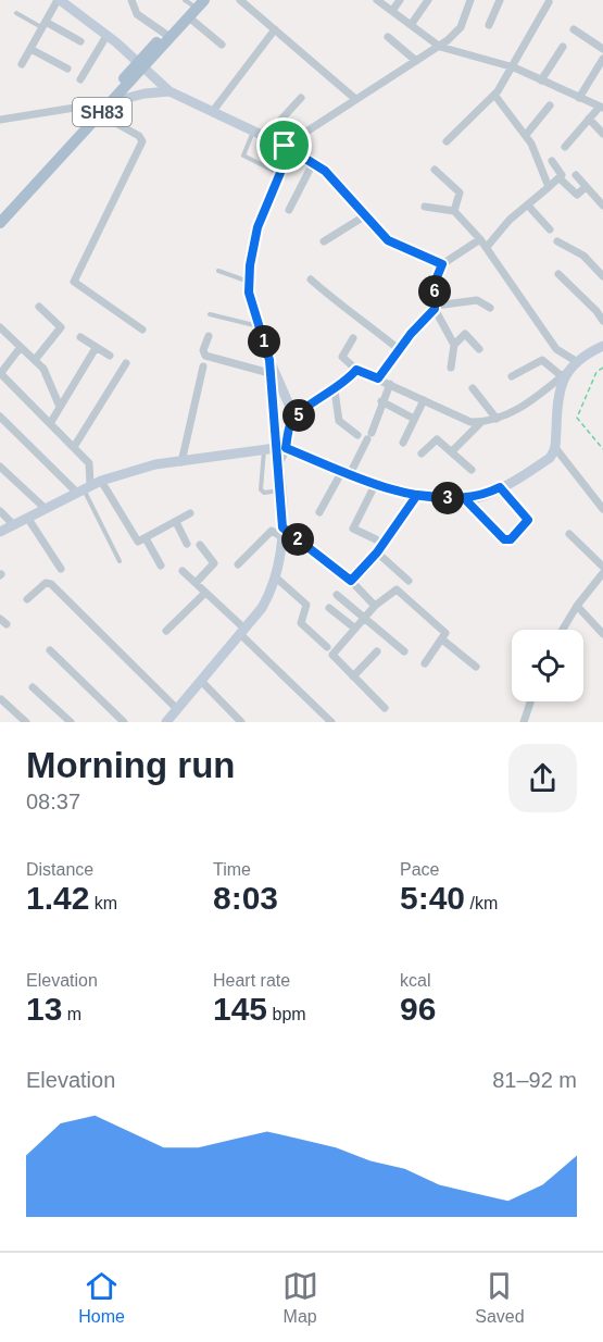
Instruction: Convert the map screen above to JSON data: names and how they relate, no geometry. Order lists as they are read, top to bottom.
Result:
{
  "streets": {
    "main road": ["SH83"]
  },
  "page": {
    "pins": [
      "6",
      "1",
      "5",
      "3",
      "2"
    ],
    "heading": ["Morning run", "08:37"],
    "stats": [
      ["Distance", "1.42 km"],
      ["Time", "8:03"],
      ["Pace", "5:40 /km"],
      ["Elevation", "13 m"],
      ["Heart rate", "145 bpm"],
      ["kcal", "96"]
    ],
    "chart": ["Elevation", "81–92 m"],
    "tabs": ["Home", "Map", "Saved"]
  }
}
